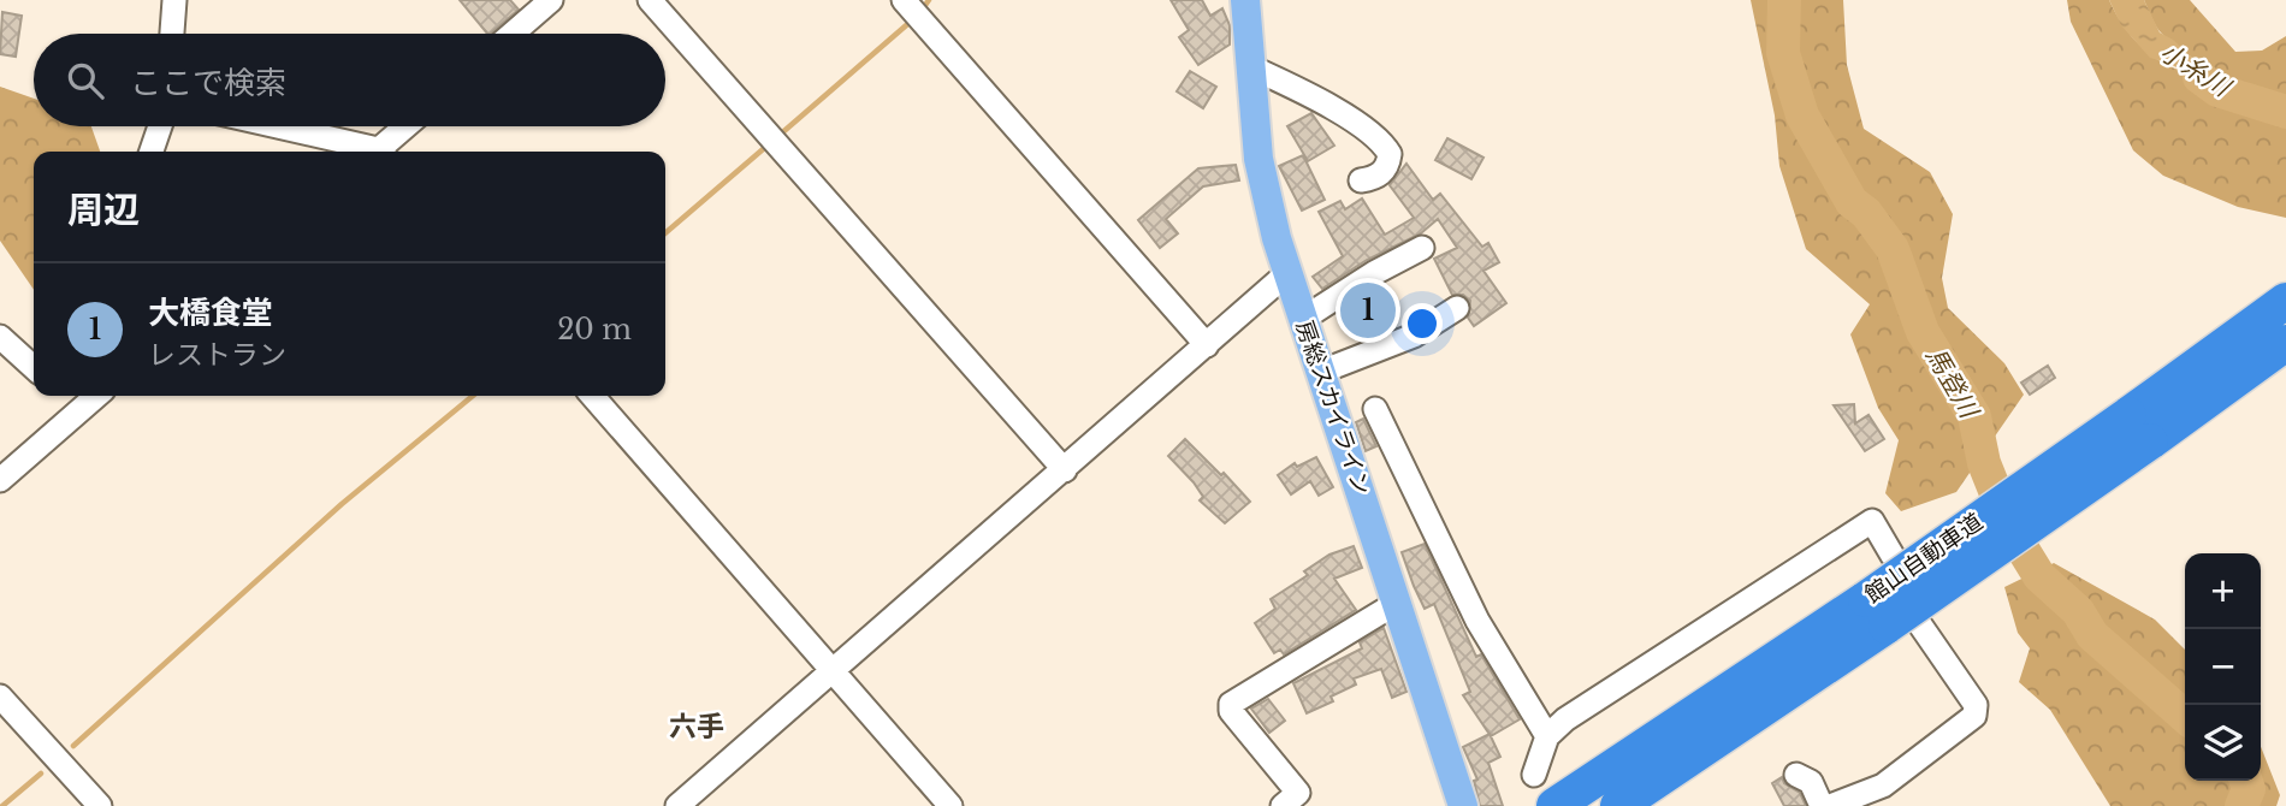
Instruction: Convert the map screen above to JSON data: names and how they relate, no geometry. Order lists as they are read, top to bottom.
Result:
{
  "streets": {
    "highway": ["館山自動車道"],
    "main road": ["房総スカイライン"]
  },
  "districts": ["六手"],
  "water": ["小糸川", "馬登川"],
  "page": {
    "search": "ここで検索",
    "heading": "周辺",
    "list": [
      {
        "mark": "1",
        "name": "大橋食堂",
        "note": "レストラン",
        "value": "20 m"
      }
    ],
    "pins": "1",
    "map_buttons": ["+", "−"]
  }
}
